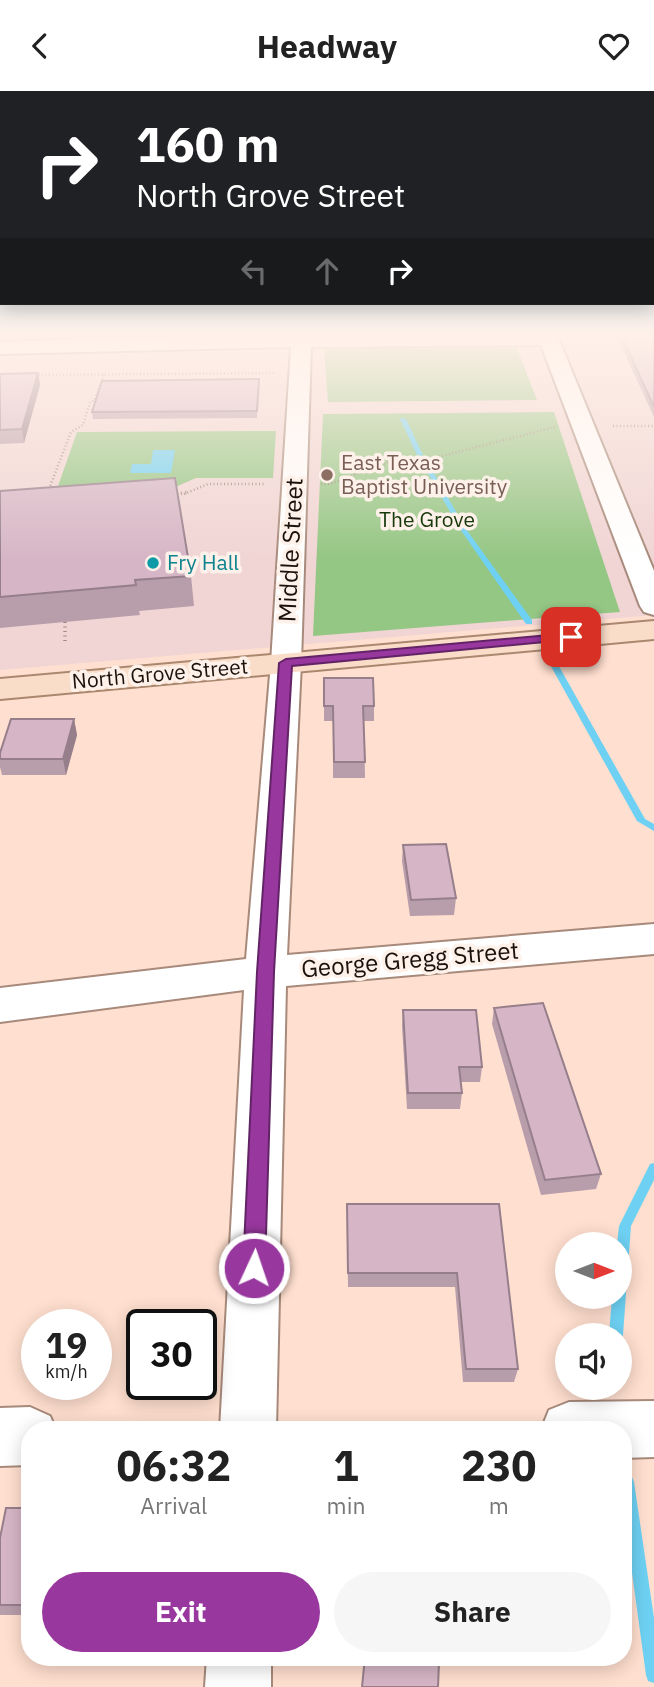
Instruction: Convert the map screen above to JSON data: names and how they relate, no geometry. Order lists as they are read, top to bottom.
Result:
{
  "streets": {
    "main road": ["North Grove Street"],
    "street": ["Middle Street", "George Gregg Street"]
  },
  "crossings": [
    ["Middle Street", "North Grove Street"],
    ["Middle Street", "George Gregg Street"]
  ],
  "parks": ["The Grove"],
  "places": ["East Texas Baptist University", "Fry Hall"],
  "north": "right",
  "page": {
    "header": "Headway",
    "turn": ["160 m", "North Grove Street"],
    "speed": "19 km/h",
    "limit": "30",
    "eta": [
      "06:32",
      "Arrival",
      "1",
      "min",
      "230",
      "m"
    ],
    "buttons": ["Exit", "Share"]
  }
}
